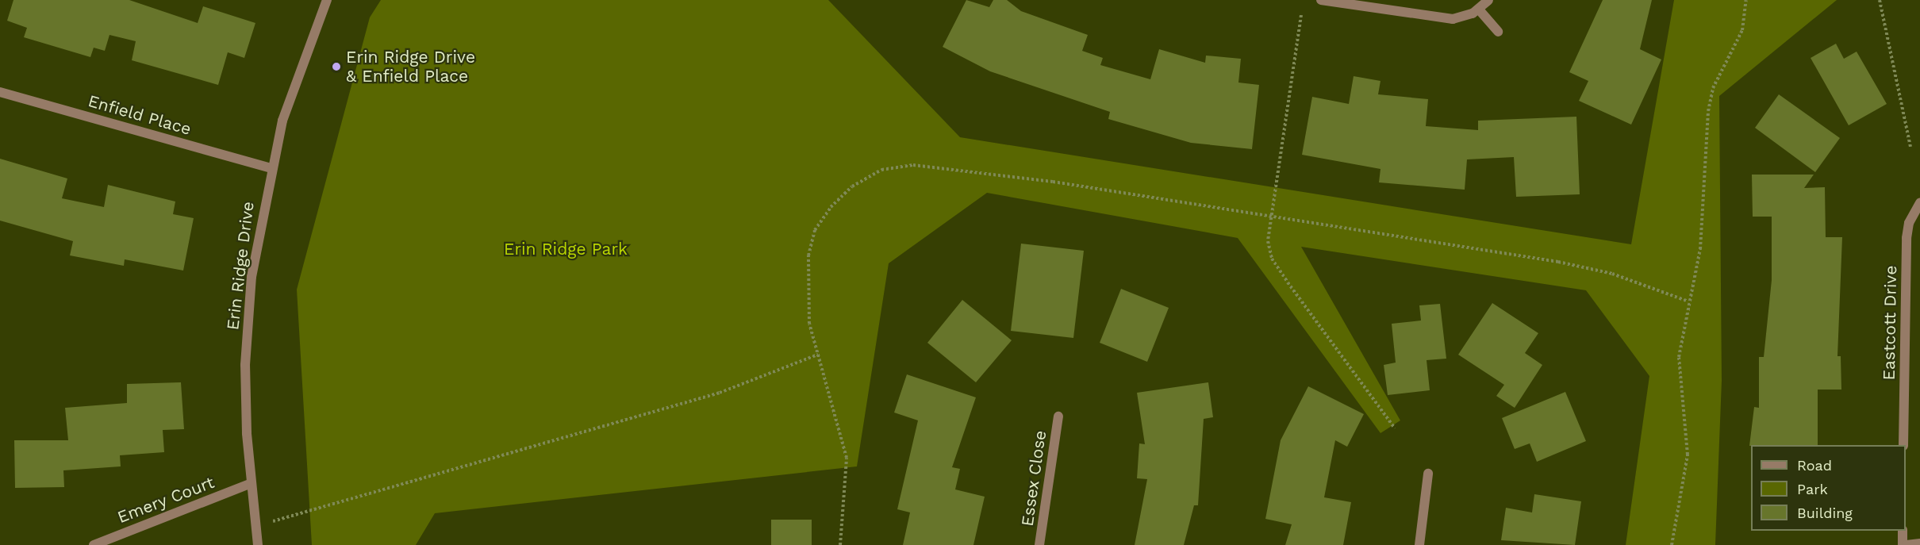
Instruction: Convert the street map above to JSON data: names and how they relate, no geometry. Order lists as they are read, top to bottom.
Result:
{
  "streets": {
    "street": [
      "Enfield Place",
      "Erin Ridge Drive",
      "Eastcott Drive",
      "Essex Close",
      "Emery Court"
    ]
  },
  "crossings": [
    ["Enfield Place", "Erin Ridge Drive"],
    ["Erin Ridge Drive", "Emery Court"]
  ],
  "parks": ["Erin Ridge Park"],
  "places": ["Erin Ridge Drive & Enfield Place"],
  "legend": ["Road", "Park", "Building"]
}
